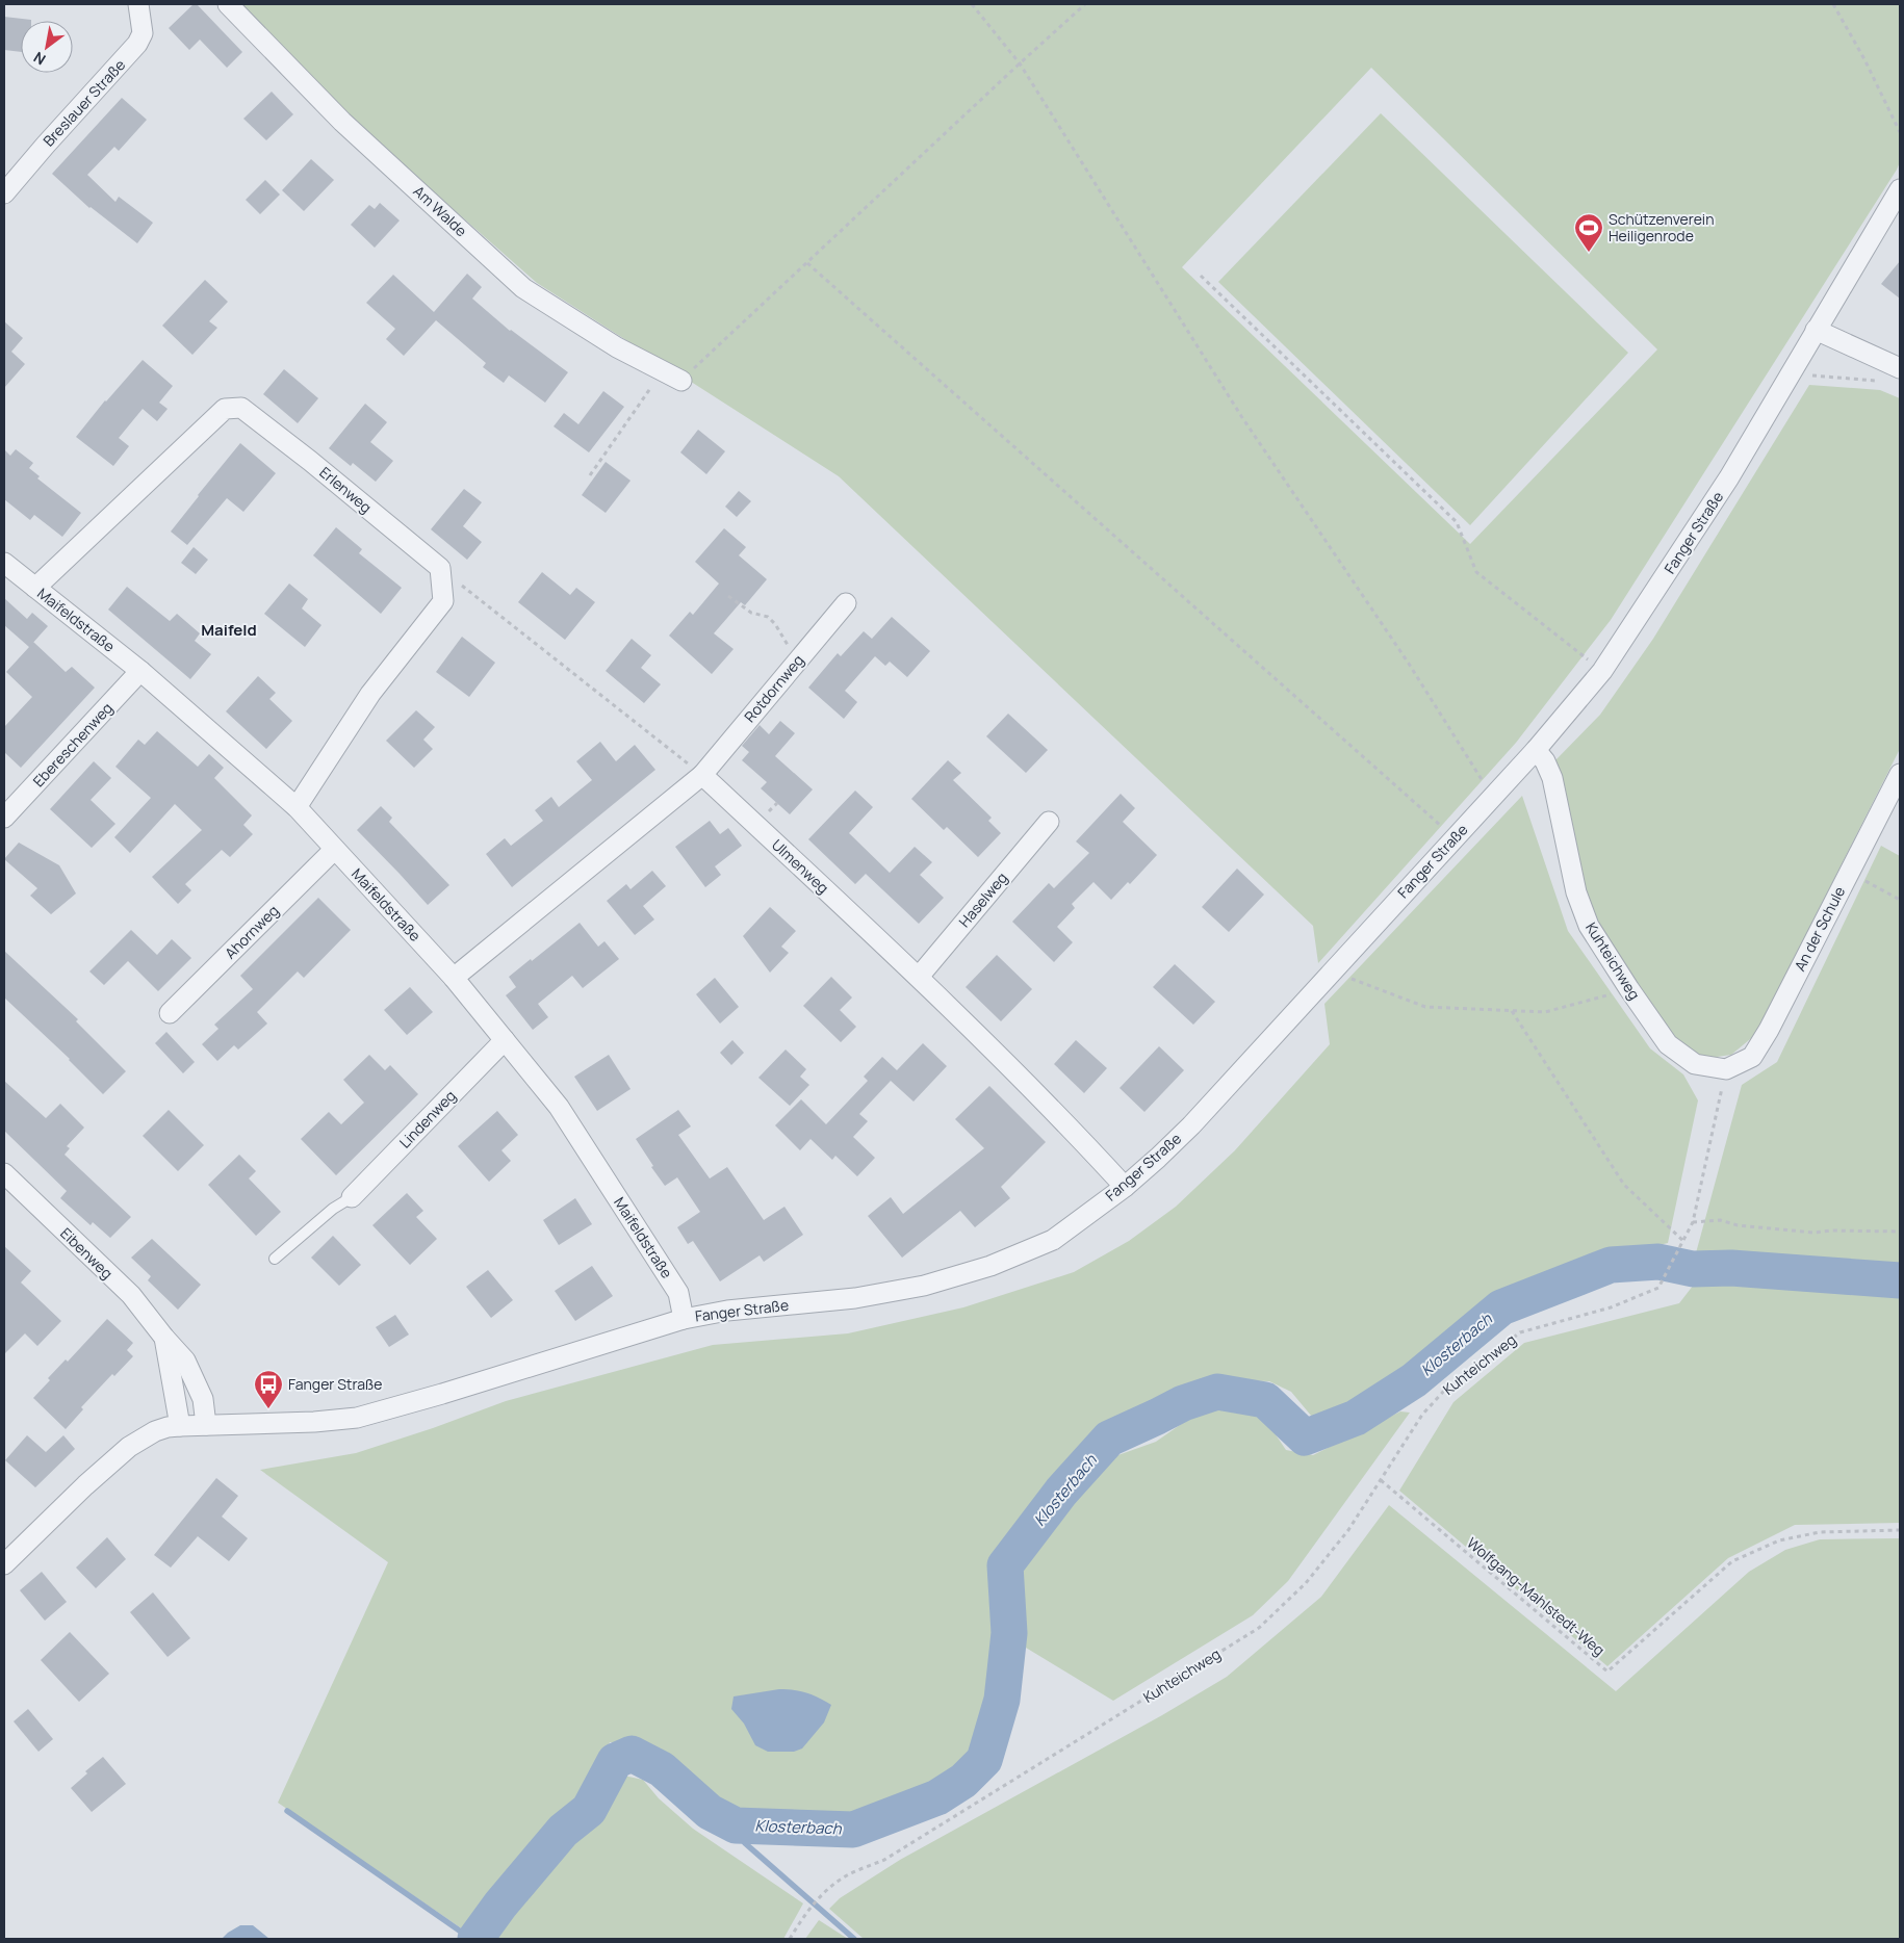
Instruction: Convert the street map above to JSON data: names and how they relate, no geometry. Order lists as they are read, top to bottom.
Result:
{
  "streets": {
    "street": [
      "Breslauer Straße",
      "Am Walde",
      "Erlenweg",
      "Fanger Straße",
      "Maifeldstraße",
      "Rotdornweg",
      "Ebereschenweg",
      "Ulmenweg",
      "Haselweg",
      "An der Schule",
      "Ahornweg",
      "Kuhteichweg",
      "Lindenweg",
      "Eibenweg"
    ],
    "path": ["Wolfgang-Mahlstedt-Weg"]
  },
  "crossings": [
    ["Erlenweg", "Maifeldstraße"],
    ["Fanger Straße", "Maifeldstraße"],
    ["Fanger Straße", "Ulmenweg"],
    ["Fanger Straße", "Kuhteichweg"],
    ["Fanger Straße", "Eibenweg"],
    ["Maifeldstraße", "Ebereschenweg"],
    ["Maifeldstraße", "Ahornweg"],
    ["Maifeldstraße", "Lindenweg"],
    ["Rotdornweg", "Ulmenweg"],
    ["Ulmenweg", "Haselweg"],
    ["An der Schule", "Kuhteichweg"],
    ["Kuhteichweg", "Wolfgang-Mahlstedt-Weg"]
  ],
  "districts": ["Maifeld"],
  "water": ["Klosterbach"],
  "places": {
    "sports": ["Schützenverein Heiligenrode"],
    "bus stop": ["Fanger Straße"]
  },
  "north": "bottom left"
}
